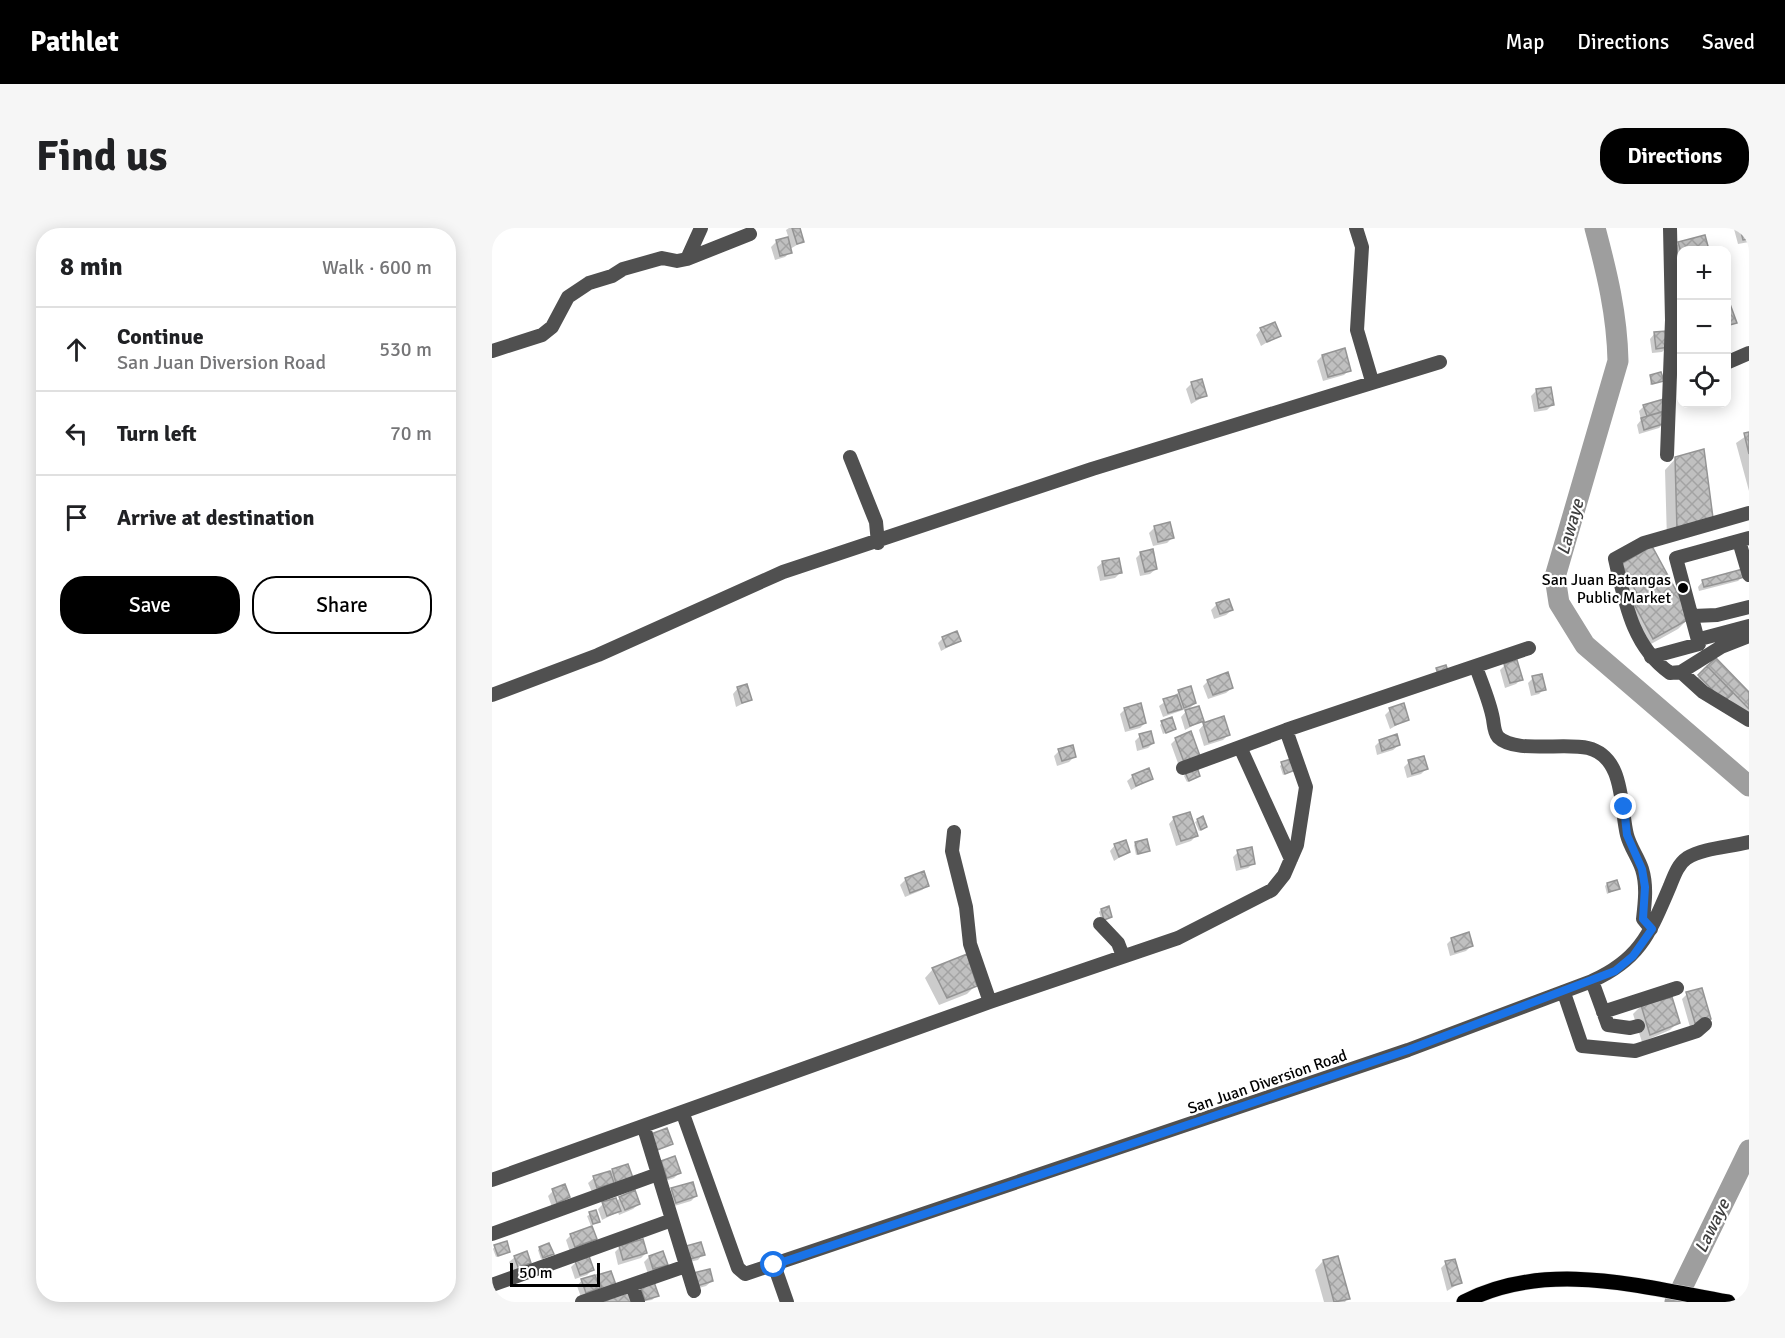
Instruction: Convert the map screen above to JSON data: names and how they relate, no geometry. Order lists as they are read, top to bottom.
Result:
{
  "streets": {
    "street": ["San Juan Diversion Road"]
  },
  "water": ["Lawaye"],
  "places": ["San Juan Batangas Public Market"],
  "scale_bar": "50 m",
  "page": {
    "header": "Pathlet",
    "nav": ["Map", "Directions", "Saved"],
    "buttons": [
      "Directions",
      ["Save", "Share"]
    ],
    "title": "Find us",
    "heading": ["8 min", "Walk · 600 m"],
    "map_buttons": ["+", "−"],
    "list": [
      ["Continue", "San Juan Diversion Road", "530 m"],
      ["Turn left", "70 m"],
      "Arrive at destination"
    ],
    "scale": "50 m"
  }
}
